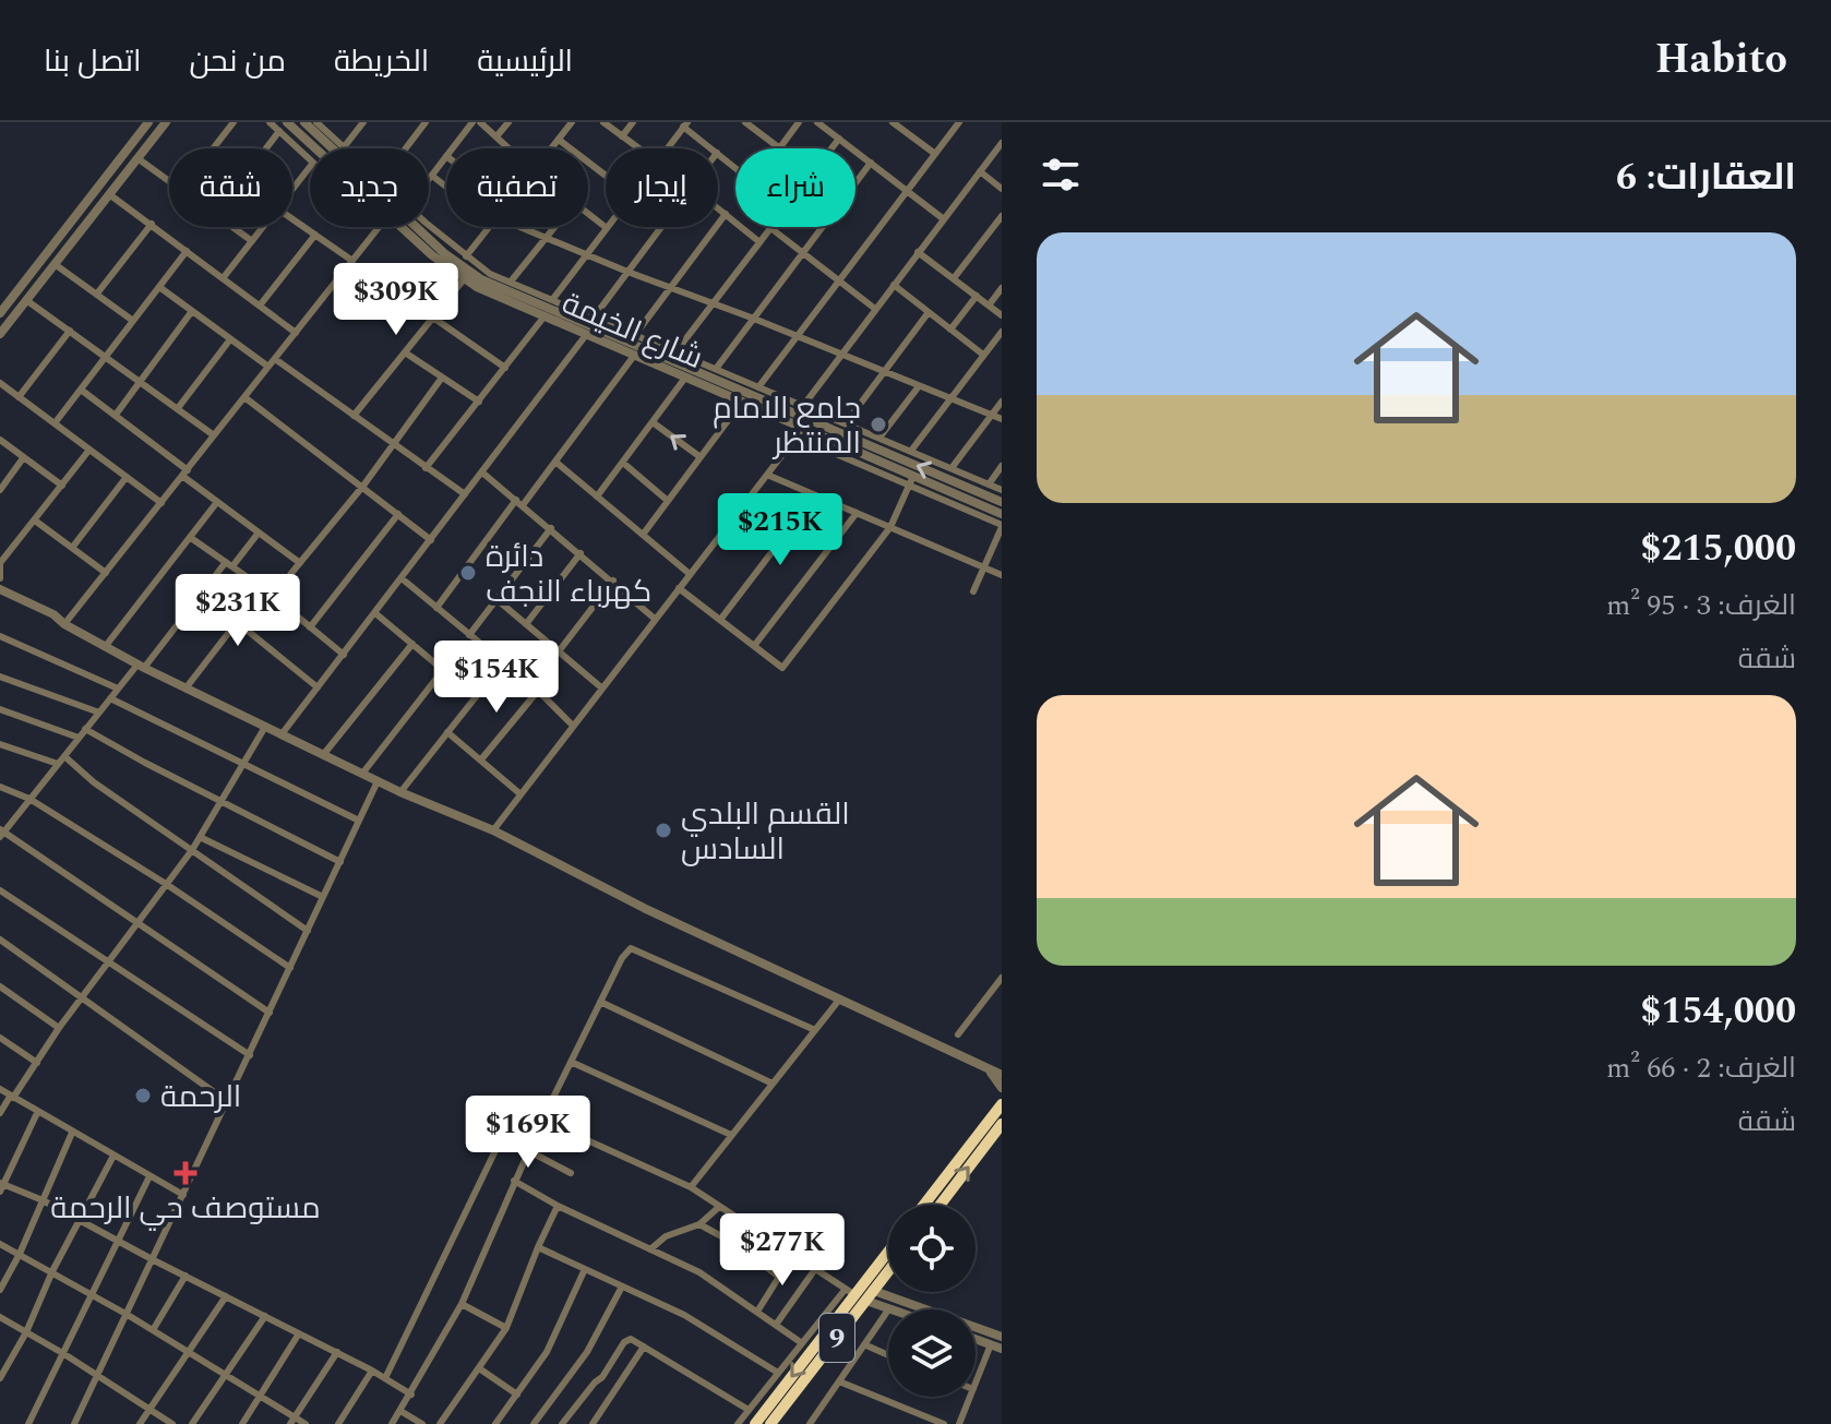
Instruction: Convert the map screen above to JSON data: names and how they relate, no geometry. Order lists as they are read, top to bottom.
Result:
{
  "streets": {
    "highway": ["9"],
    "street": ["شارع الخيمة"]
  },
  "places": {
    "other": [
      "جامع الامام المنتظر",
      "دائرة كهرباء النجف",
      "القسم البلدي السادس",
      "الرحمة"
    ],
    "health": ["مستوصف حي الرحمة"]
  },
  "page": {
    "header": "Habito",
    "nav": [
      "الرئيسية",
      "الخريطة",
      "من نحن",
      "اتصل بنا"
    ],
    "heading": "العقارات: 6",
    "chip": [
      "شراء",
      "إيجار",
      "تصفية",
      "جديد",
      "شقة"
    ],
    "list": [
      {
        "name": "$215,000",
        "note": "الغرف: 3 · 95 m² · شقة"
      },
      {
        "name": "$154,000",
        "note": "الغرف: 2 · 66 m² · شقة"
      }
    ],
    "price": [
      "$309K",
      "$215K",
      "$231K",
      "$154K",
      "$169K",
      "$277K"
    ]
  }
}
